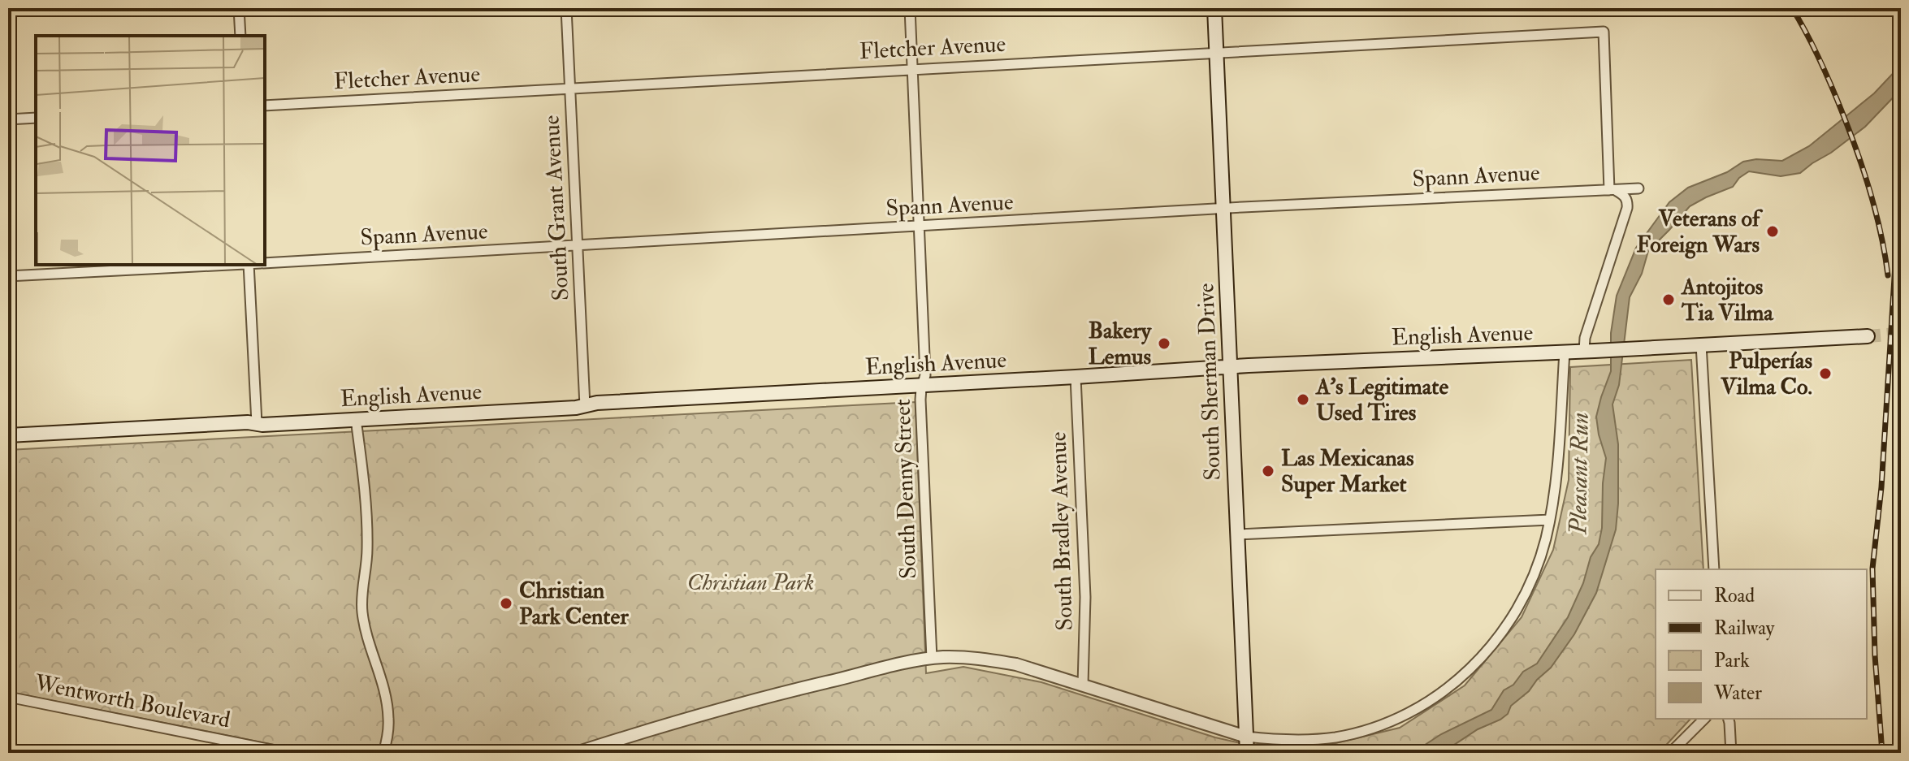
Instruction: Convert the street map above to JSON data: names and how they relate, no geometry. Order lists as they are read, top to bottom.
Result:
{
  "streets": {
    "main road": ["English Avenue", "South Sherman Drive"],
    "street": [
      "Fletcher Avenue",
      "Spann Avenue",
      "South Grant Avenue",
      "South Denny Street",
      "South Bradley Avenue",
      "Wentworth Boulevard"
    ]
  },
  "crossings": [
    ["Fletcher Avenue", "Spann Avenue"],
    ["Fletcher Avenue", "South Grant Avenue"],
    ["Fletcher Avenue", "South Sherman Drive"],
    ["Fletcher Avenue", "South Denny Street"],
    ["Spann Avenue", "South Grant Avenue"],
    ["Spann Avenue", "South Sherman Drive"],
    ["Spann Avenue", "South Denny Street"],
    ["South Grant Avenue", "English Avenue"],
    ["English Avenue", "South Sherman Drive"],
    ["English Avenue", "South Denny Street"],
    ["English Avenue", "South Bradley Avenue"]
  ],
  "water": ["Pleasant Run"],
  "parks": ["Christian Park"],
  "places": [
    "Veterans of Foreign Wars",
    "Antojitos Tia Vilma",
    "Bakery Lemus",
    "Pulperías Vilma Co.",
    "A's Legitimate Used Tires",
    "Las Mexicanas Super Market",
    "Christian Park Center"
  ],
  "legend": [
    "Road",
    "Railway",
    "Park",
    "Water"
  ]
}
